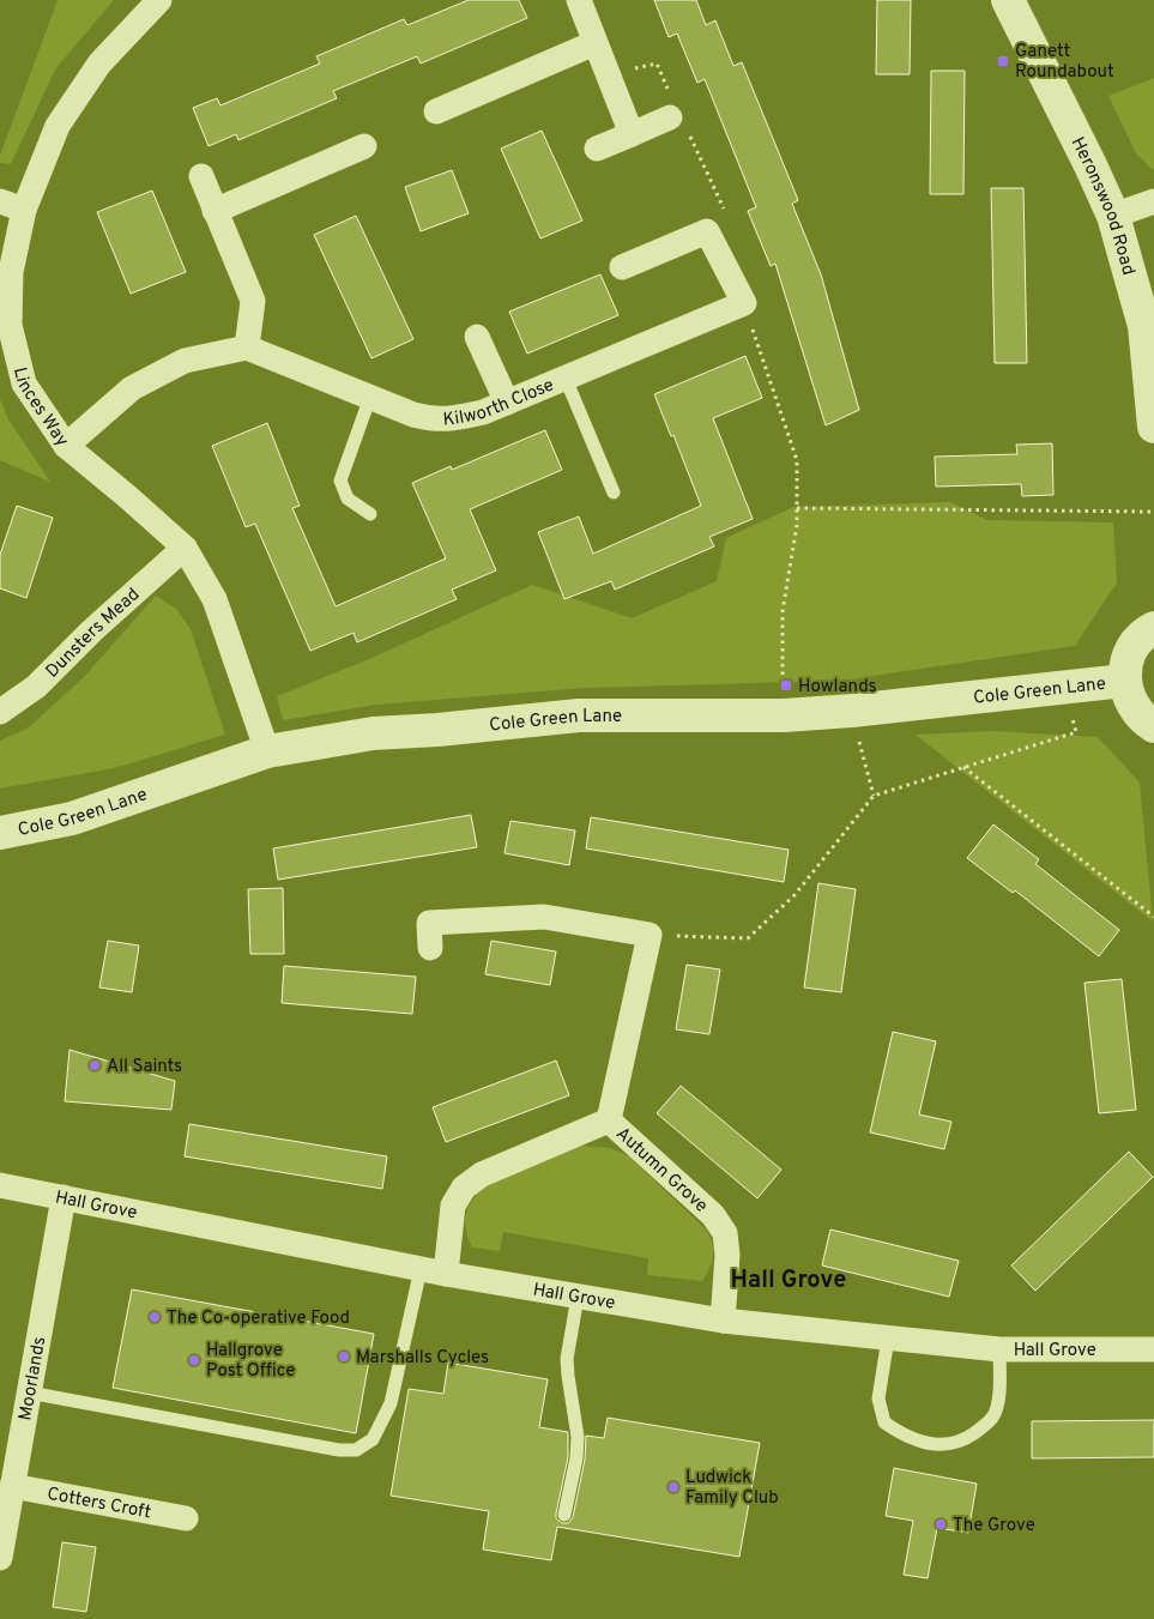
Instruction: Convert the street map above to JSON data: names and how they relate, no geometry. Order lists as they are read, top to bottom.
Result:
{
  "streets": {
    "street": [
      "Heronswood Road",
      "Kilworth Close",
      "Linces Way",
      "Dunsters Mead",
      "Cole Green Lane",
      "Autumn Grove",
      "Hall Grove",
      "Moorlands",
      "Cotters Croft"
    ]
  },
  "crossings": [
    ["Linces Way", "Dunsters Mead"],
    ["Linces Way", "Cole Green Lane"],
    ["Autumn Grove", "Hall Grove"],
    ["Hall Grove", "Moorlands"],
    ["Moorlands", "Cotters Croft"]
  ],
  "districts": ["Hall Grove"],
  "places": {
    "transit": ["Ganett Roundabout", "Howlands"],
    "other": [
      "All Saints",
      "The Co-operative Food",
      "Marshalls Cycles",
      "Hallgrove Post Office",
      "Ludwick Family Club",
      "The Grove"
    ]
  }
}
